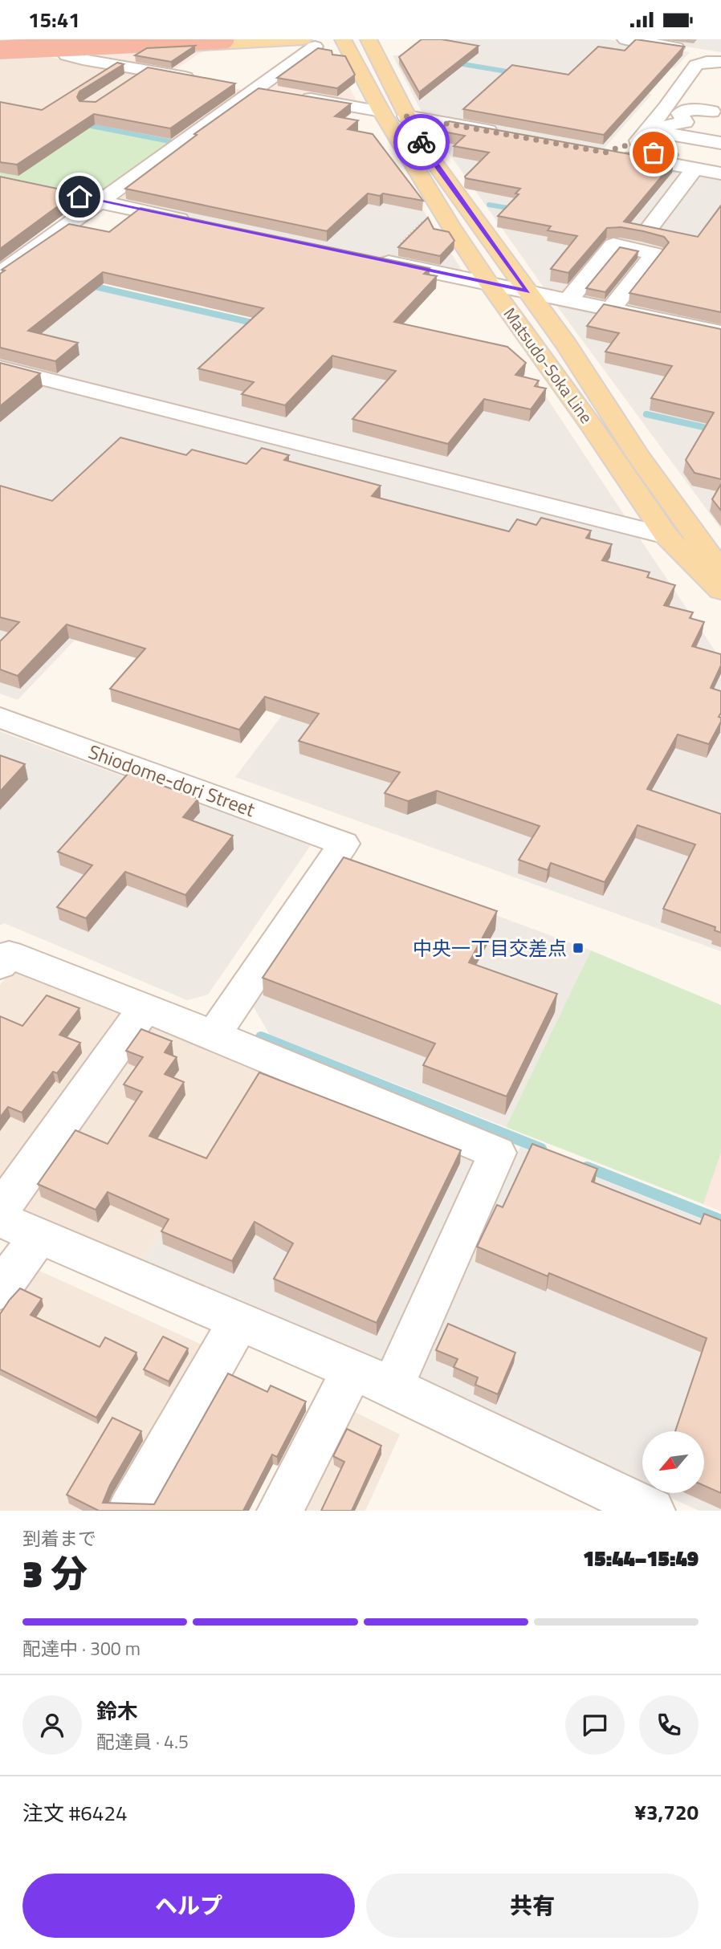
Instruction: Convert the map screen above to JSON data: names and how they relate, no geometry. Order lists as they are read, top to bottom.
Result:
{
  "streets": {
    "main road": ["Matsudo-Soka Line"],
    "street": ["Shiodome-dori Street"]
  },
  "places": {
    "transit": ["中央一丁目交差点"]
  },
  "north": "bottom left",
  "page": {
    "status": "15:41",
    "heading": ["3 分", "到着まで", "15:44–15:49"],
    "panel": [
      "鈴木",
      "配達員 · 4.5",
      "注文 #6424",
      "¥3,720"
    ],
    "bar": "配達中 · 300 m",
    "buttons": ["ヘルプ", "共有"]
  }
}
